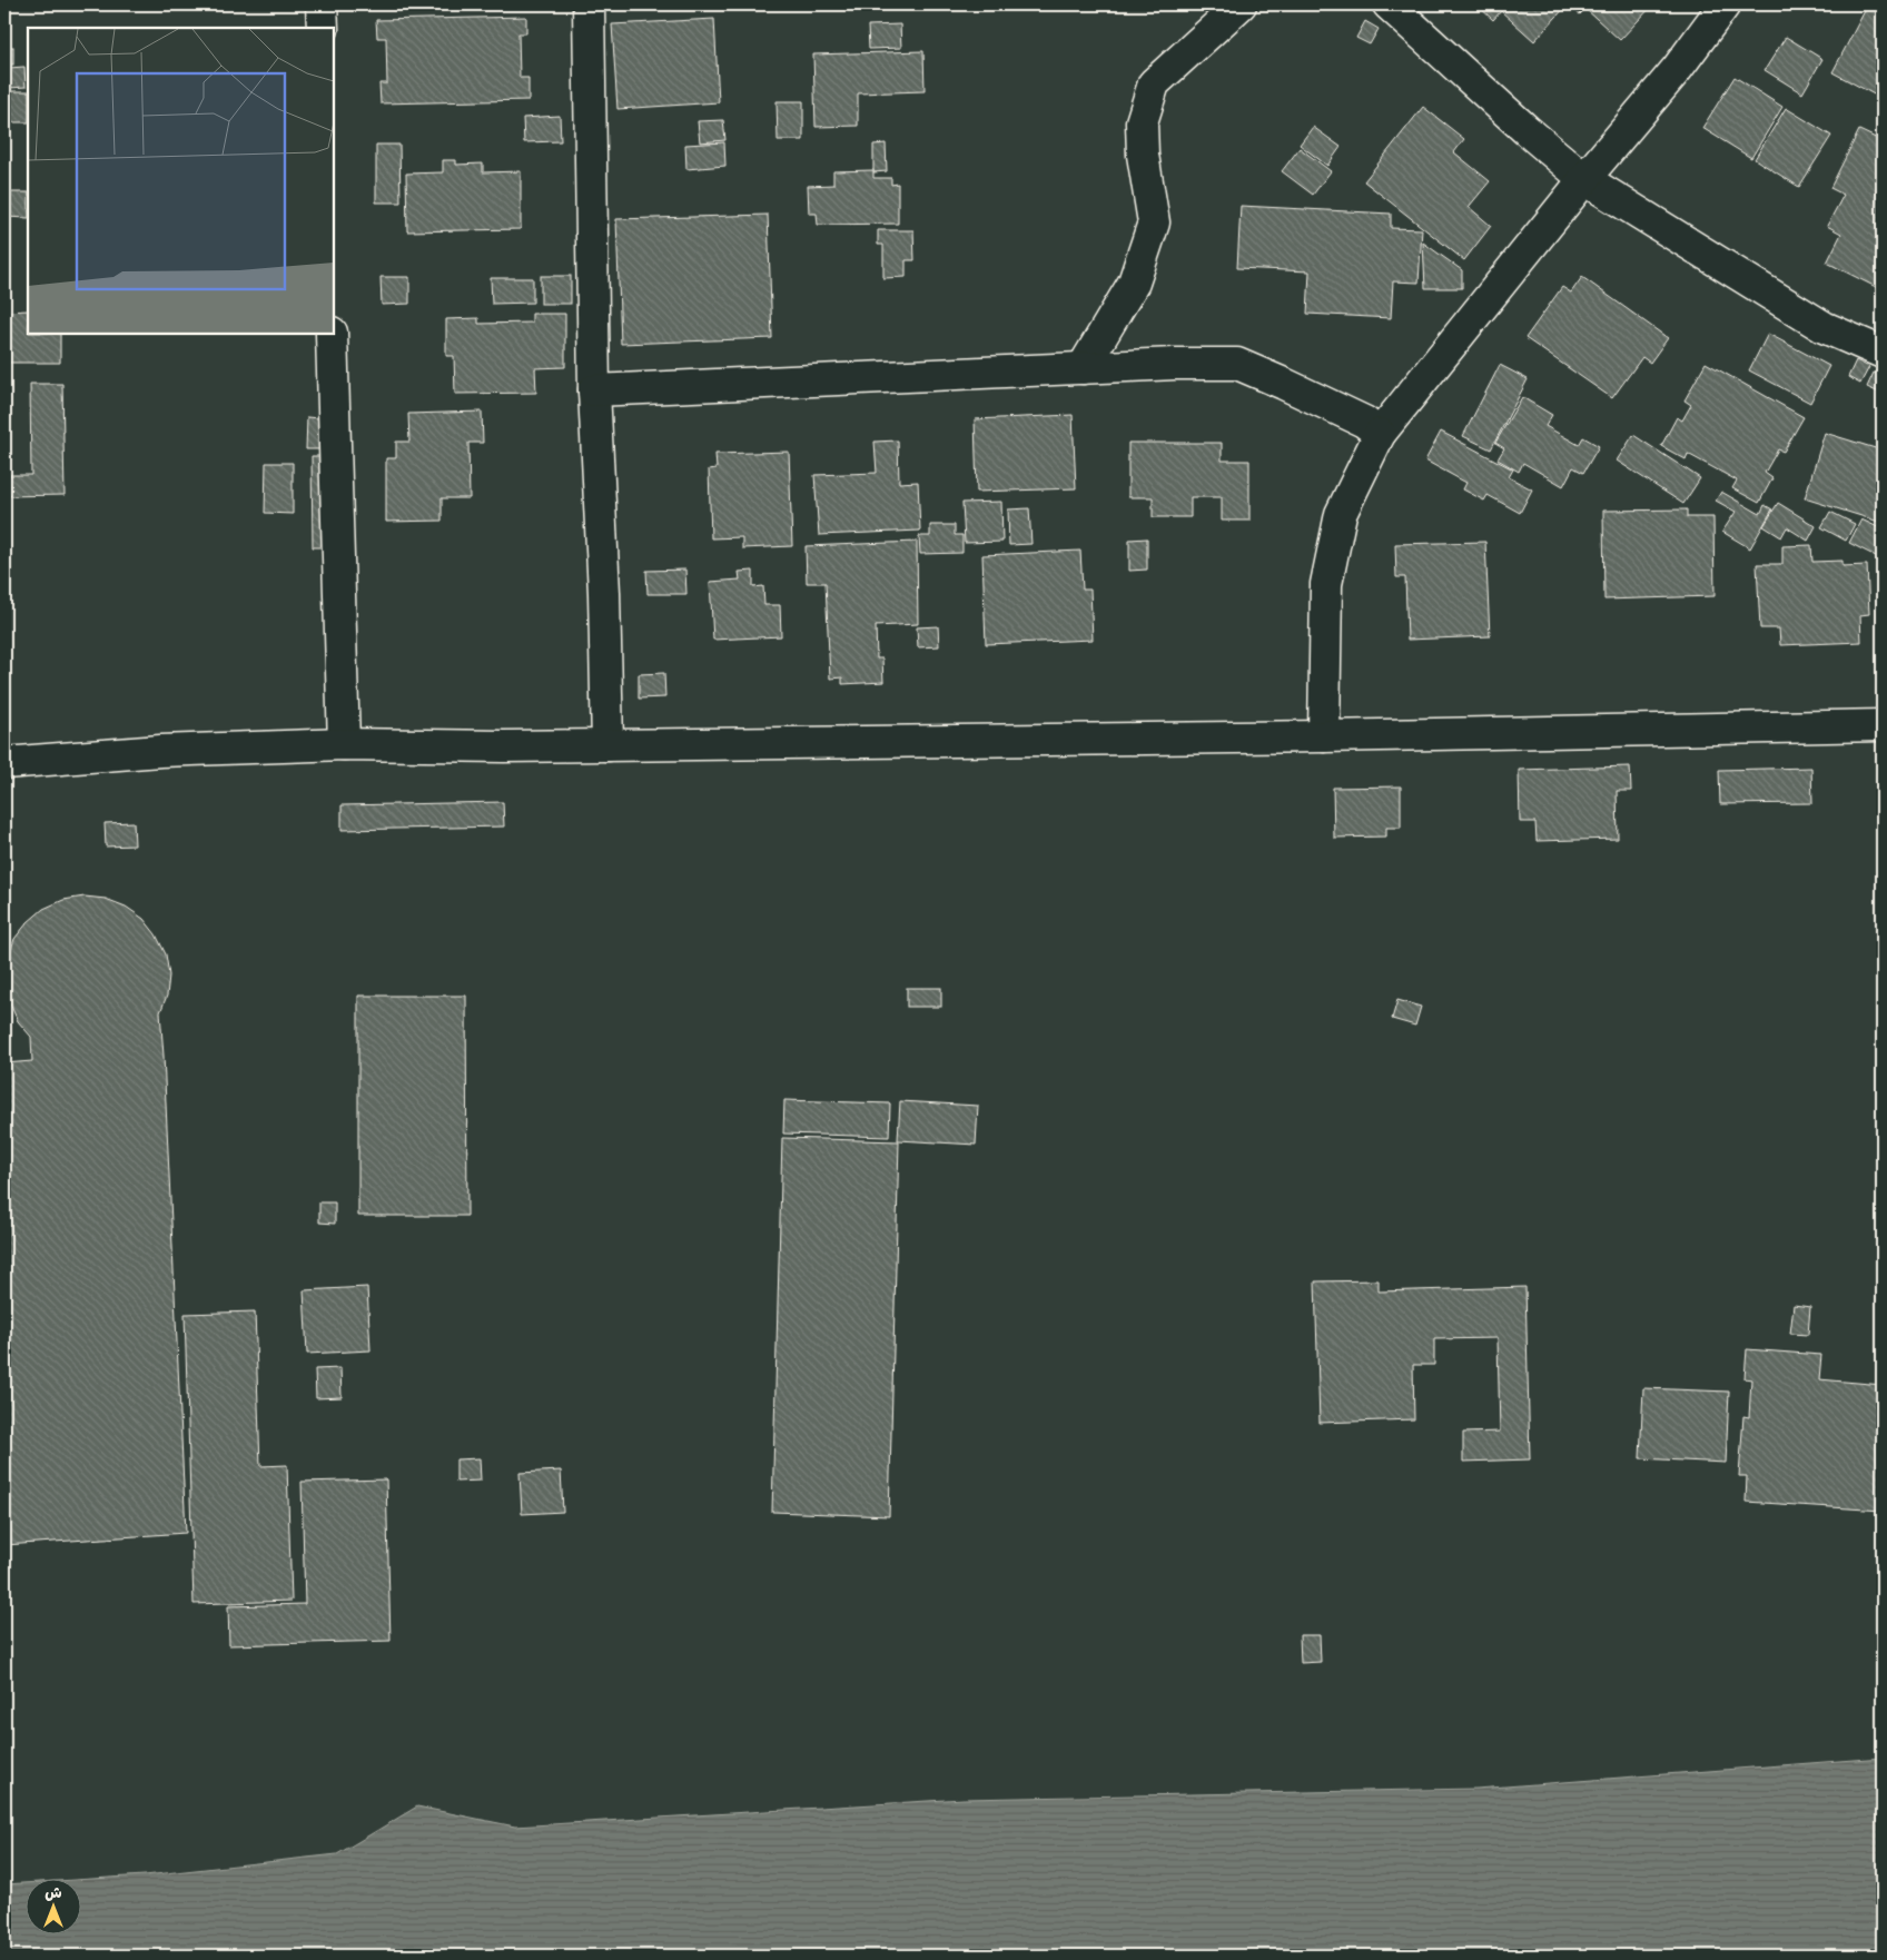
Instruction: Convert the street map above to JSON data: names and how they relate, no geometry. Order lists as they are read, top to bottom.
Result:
{
  "north": "top"
}
